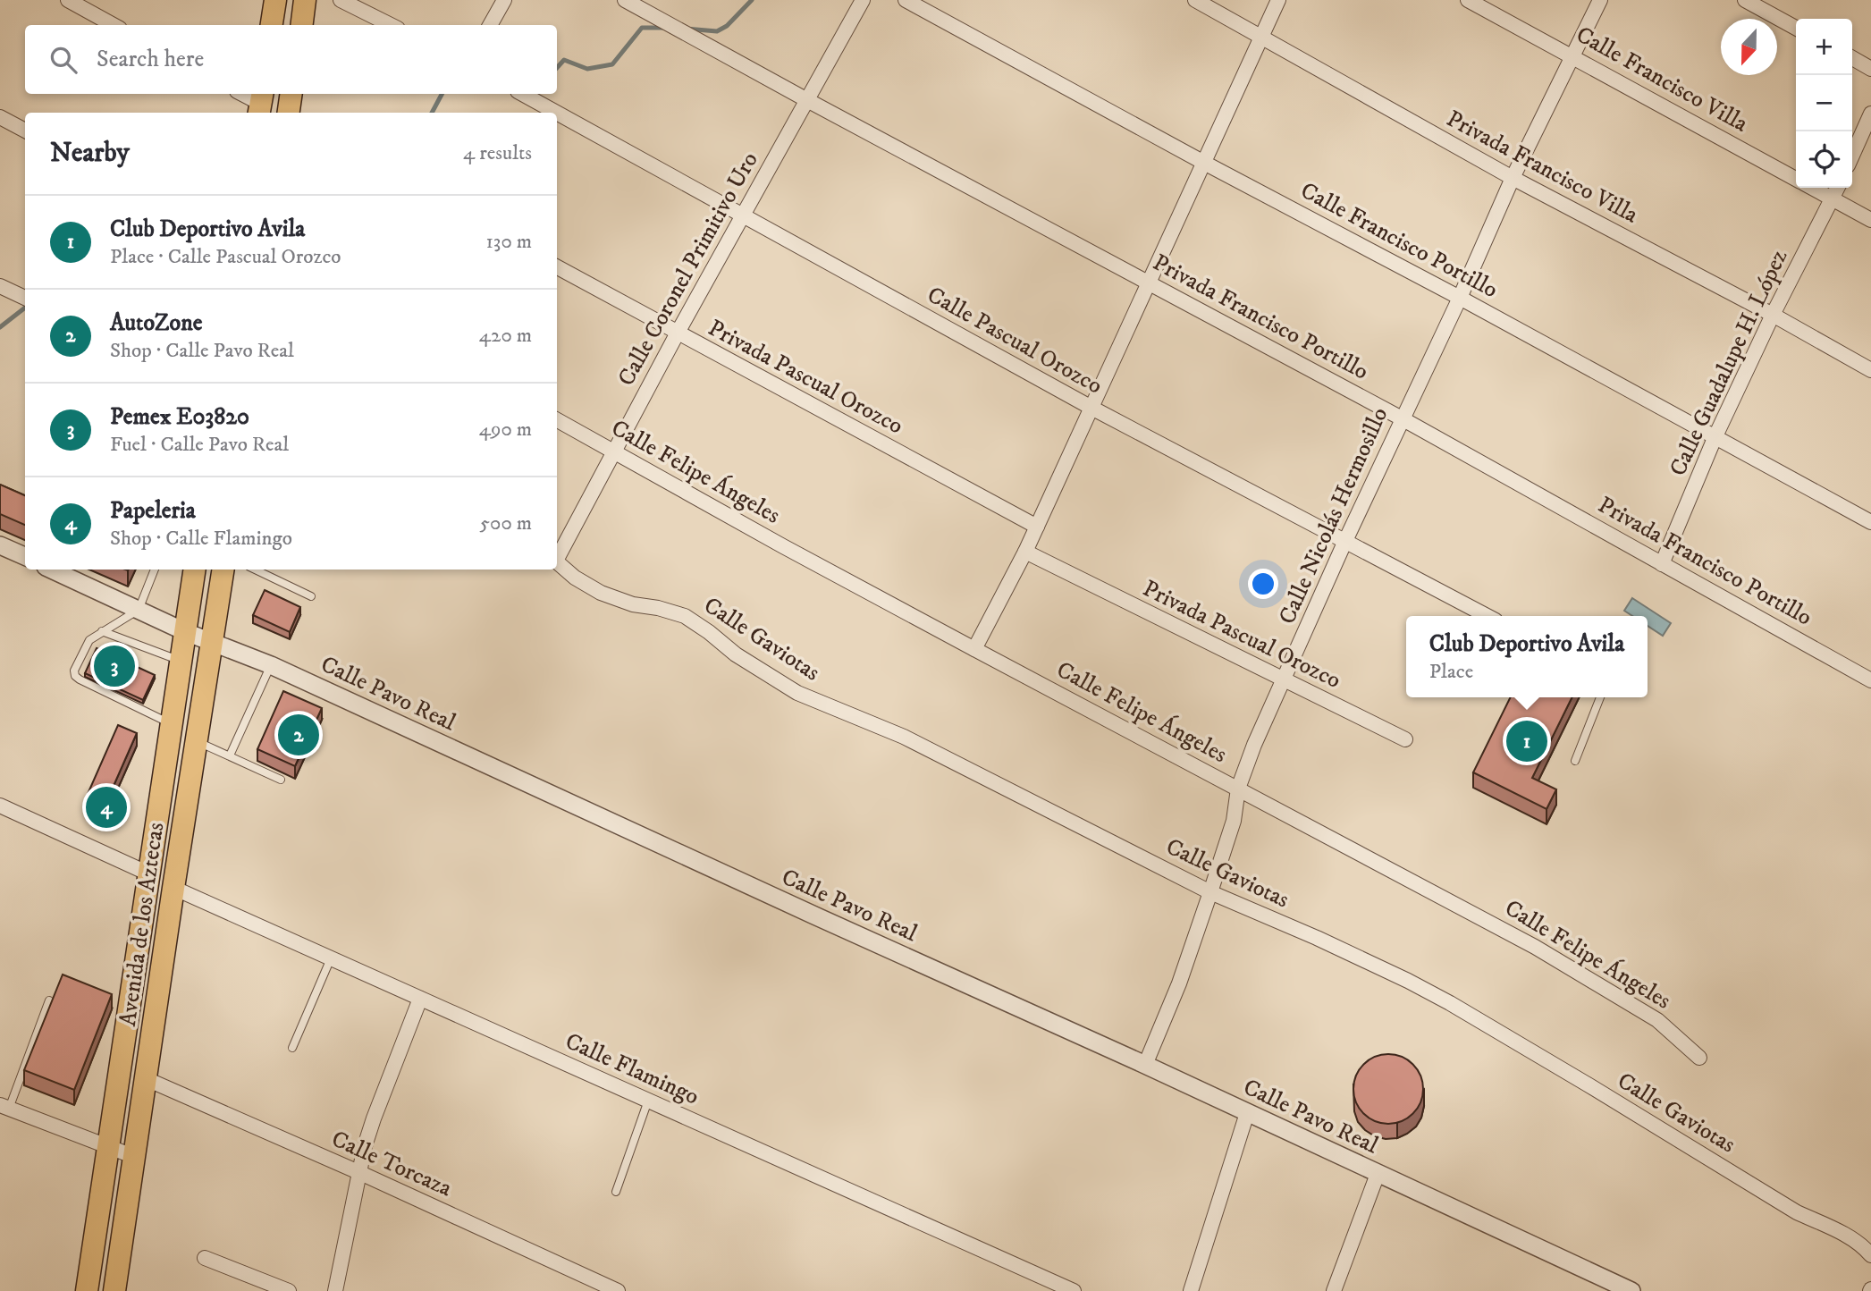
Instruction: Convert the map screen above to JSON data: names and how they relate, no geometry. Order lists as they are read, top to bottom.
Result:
{
  "streets": {
    "main road": ["Avenida de los Aztecas"],
    "street": [
      "Calle Francisco Villa",
      "Privada Francisco Villa",
      "Calle Francisco Portillo",
      "Calle Coronel Primitivo Uro",
      "Privada Francisco Portillo",
      "Calle Pascual Orozco",
      "Calle Guadalupe H. López",
      "Privada Pascual Orozco",
      "Calle Felipe Ángeles",
      "Calle Nicolás Hermosillo",
      "Calle Gaviotas",
      "Calle Pavo Real",
      "Calle Flamingo",
      "Calle Torcaza"
    ]
  },
  "crossings": [
    ["Calle Francisco Villa", "Calle Guadalupe H. López"],
    ["Calle Francisco Villa", "Calle Nicolás Hermosillo"],
    ["Privada Francisco Villa", "Calle Guadalupe H. López"],
    ["Privada Francisco Villa", "Calle Nicolás Hermosillo"],
    ["Calle Francisco Portillo", "Calle Guadalupe H. López"],
    ["Calle Francisco Portillo", "Calle Nicolás Hermosillo"],
    ["Calle Coronel Primitivo Uro", "Privada Francisco Portillo"],
    ["Calle Coronel Primitivo Uro", "Calle Pascual Orozco"],
    ["Calle Coronel Primitivo Uro", "Privada Pascual Orozco"],
    ["Calle Coronel Primitivo Uro", "Calle Felipe Ángeles"],
    ["Privada Francisco Portillo", "Calle Guadalupe H. López"],
    ["Privada Francisco Portillo", "Calle Nicolás Hermosillo"],
    ["Calle Pascual Orozco", "Calle Nicolás Hermosillo"],
    ["Privada Pascual Orozco", "Calle Nicolás Hermosillo"],
    ["Calle Felipe Ángeles", "Calle Nicolás Hermosillo"],
    ["Calle Nicolás Hermosillo", "Calle Gaviotas"],
    ["Calle Nicolás Hermosillo", "Calle Pavo Real"],
    ["Calle Pavo Real", "Avenida de los Aztecas"],
    ["Avenida de los Aztecas", "Calle Flamingo"],
    ["Avenida de los Aztecas", "Calle Torcaza"]
  ],
  "north": "bottom",
  "page": {
    "map_buttons": ["+", "−"],
    "search": "Search here",
    "heading": ["Nearby", "4 results"],
    "list": [
      {
        "mark": "1",
        "name": "Club Deportivo Avila",
        "note": "Place · Calle Pascual Orozco",
        "value": "130 m"
      },
      {
        "mark": "2",
        "name": "AutoZone",
        "note": "Shop · Calle Pavo Real",
        "value": "420 m"
      },
      {
        "mark": "3",
        "name": "Pemex E03820",
        "note": "Fuel · Calle Pavo Real",
        "value": "490 m"
      },
      {
        "mark": "4",
        "name": "Papeleria",
        "note": "Shop · Calle Flamingo",
        "value": "500 m"
      }
    ],
    "popup": ["Club Deportivo Avila", "Place"],
    "pins": [
      "3",
      "2",
      "1",
      "4"
    ]
  }
}
